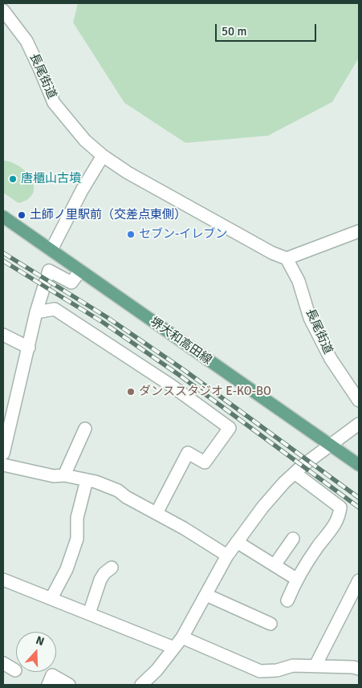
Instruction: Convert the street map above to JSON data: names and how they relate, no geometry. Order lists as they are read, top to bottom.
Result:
{
  "streets": {
    "main road": ["堺大和高田線"],
    "street": ["長尾街道"]
  },
  "places": [
    "唐櫃山古墳",
    "土師ノ里駅前（交差点東側）",
    "セブン-イレブン",
    "ダンススタジオ E-KO-BO"
  ],
  "scale_bar": "50 m",
  "north": "top"
}
